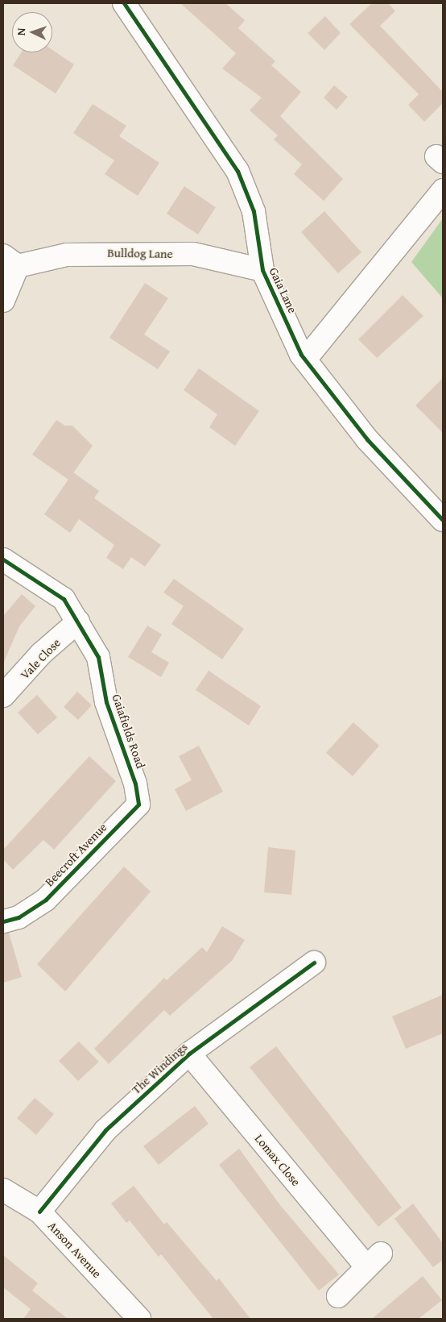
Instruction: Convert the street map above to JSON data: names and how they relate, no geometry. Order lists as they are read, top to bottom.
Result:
{
  "streets": {
    "street": [
      "Bulldog Lane",
      "Gaia Lane",
      "Vale Close",
      "Gaiafields Road",
      "Beecroft Avenue",
      "The Windings",
      "Lomax Close",
      "Anson Avenue"
    ]
  },
  "crossings": [
    ["Bulldog Lane", "Gaia Lane"],
    ["Vale Close", "Gaiafields Road"],
    ["Gaiafields Road", "Beecroft Avenue"],
    ["The Windings", "Lomax Close"],
    ["The Windings", "Anson Avenue"]
  ],
  "north": "left"
}
